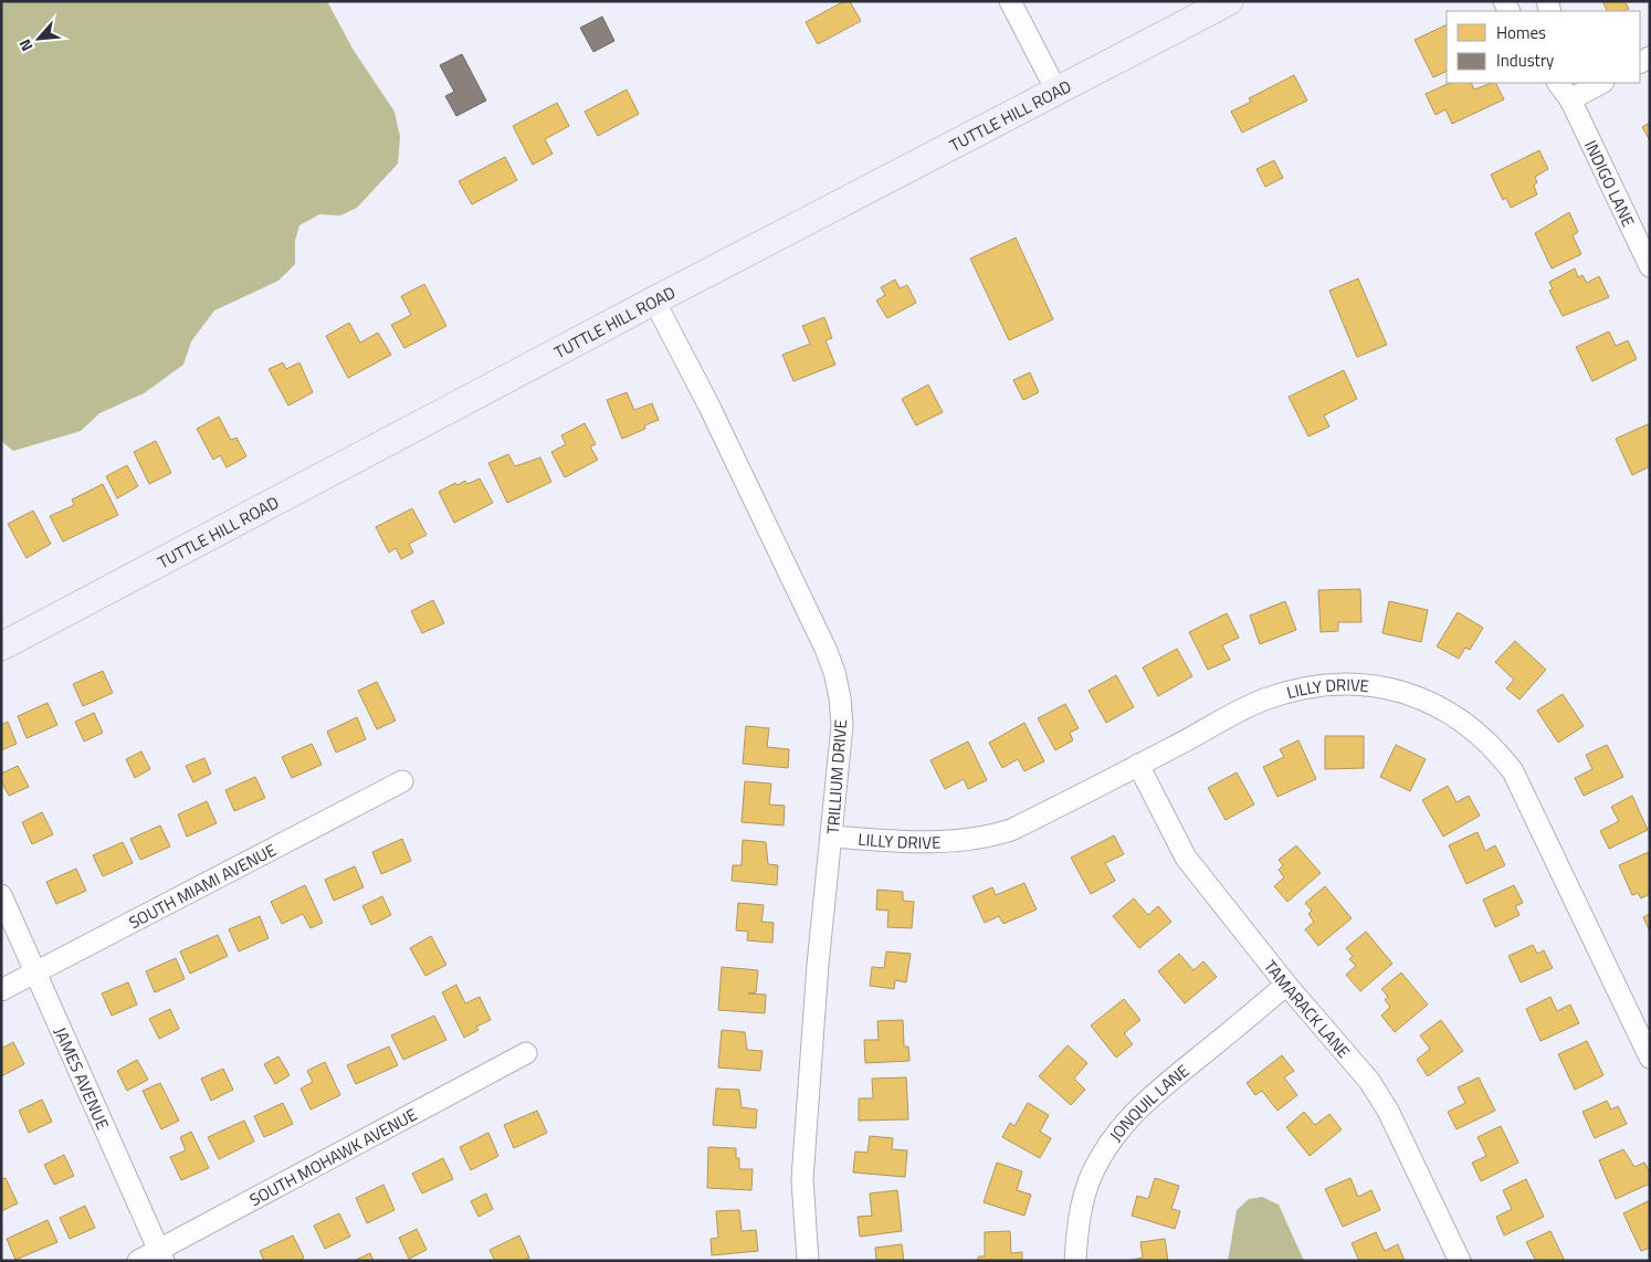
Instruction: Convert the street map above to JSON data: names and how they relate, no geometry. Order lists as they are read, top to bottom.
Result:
{
  "streets": {
    "main road": ["TUTTLE HILL ROAD"],
    "street": [
      "INDIGO LANE",
      "LILLY DRIVE",
      "TRILLIUM DRIVE",
      "SOUTH MIAMI AVENUE",
      "TAMARACK LANE",
      "JAMES AVENUE",
      "JONQUIL LANE",
      "SOUTH MOHAWK AVENUE"
    ]
  },
  "crossings": [
    ["TUTTLE HILL ROAD", "TRILLIUM DRIVE"],
    ["LILLY DRIVE", "TRILLIUM DRIVE"],
    ["LILLY DRIVE", "TAMARACK LANE"],
    ["SOUTH MIAMI AVENUE", "JAMES AVENUE"],
    ["TAMARACK LANE", "JONQUIL LANE"],
    ["JAMES AVENUE", "SOUTH MOHAWK AVENUE"]
  ],
  "legend": ["Homes", "Industry"],
  "north": "bottom left"
}
